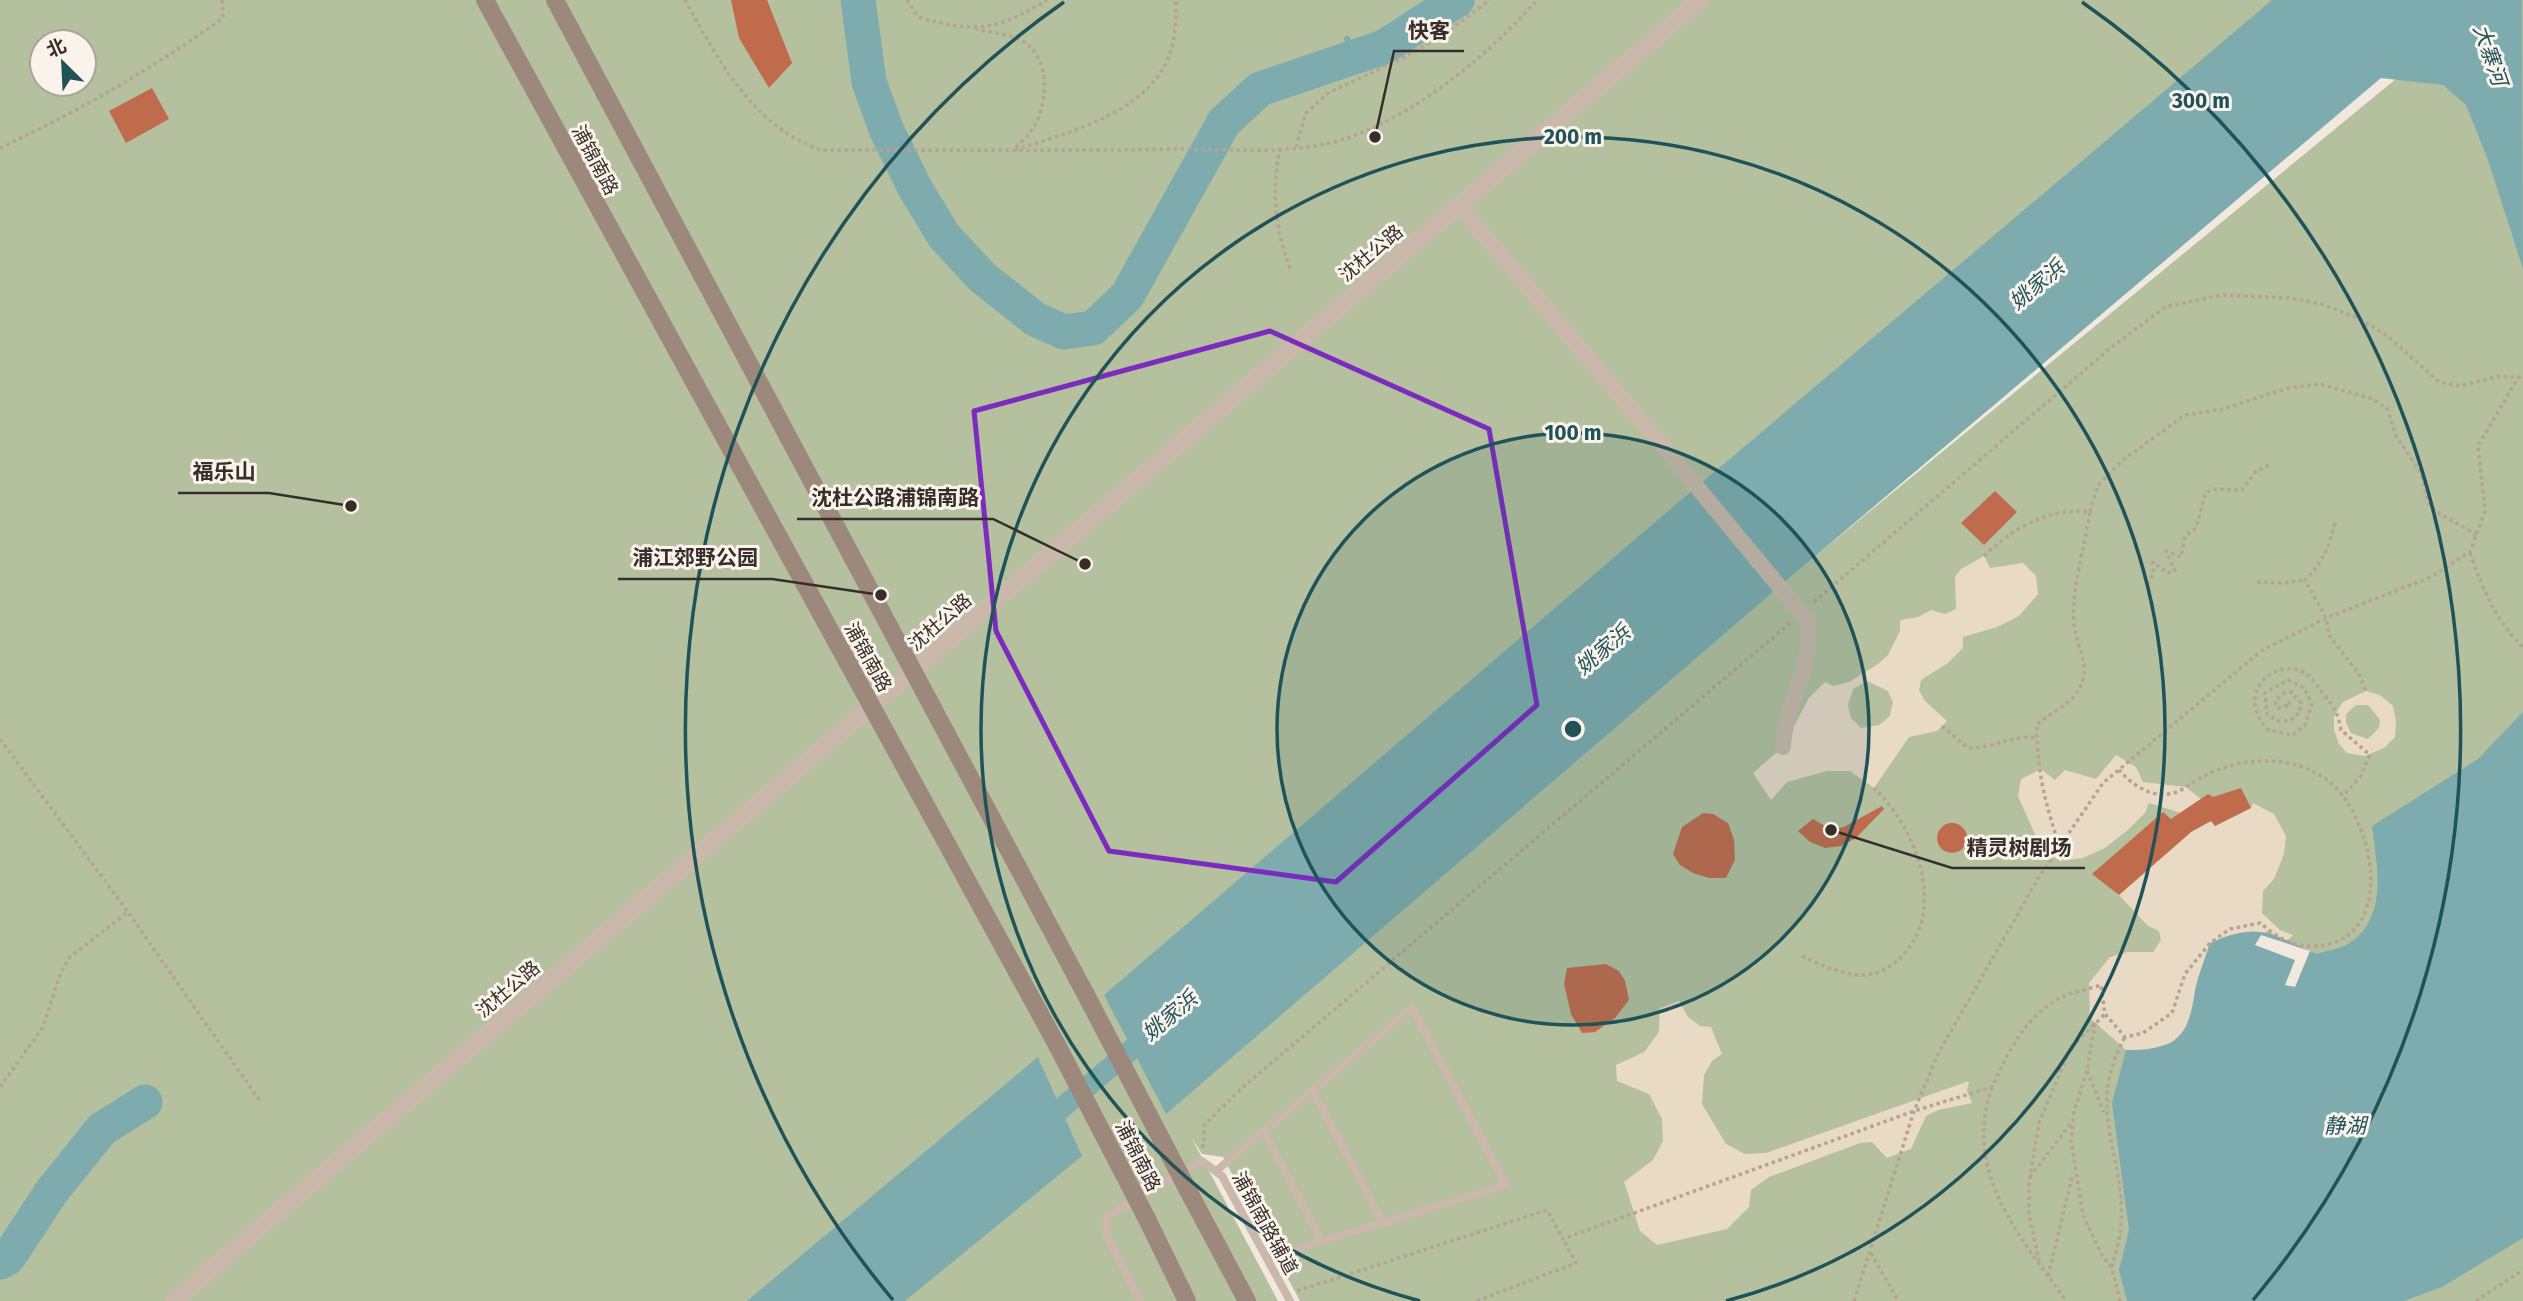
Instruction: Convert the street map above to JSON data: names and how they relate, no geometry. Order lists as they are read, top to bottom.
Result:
{
  "streets": {
    "main road": ["浦锦南路"],
    "street": ["沈杜公路"],
    "lane": ["浦锦南路辅道"]
  },
  "crossings": [
    ["浦锦南路", "沈杜公路"]
  ],
  "water": ["大寨河", "姚家浜", "静湖"],
  "places": [
    "快客",
    "福乐山",
    "沈杜公路浦锦南路",
    "浦江郊野公园",
    "精灵树剧场"
  ],
  "north": "top left",
  "rings": ["300 m", "200 m", "100 m"]
}
